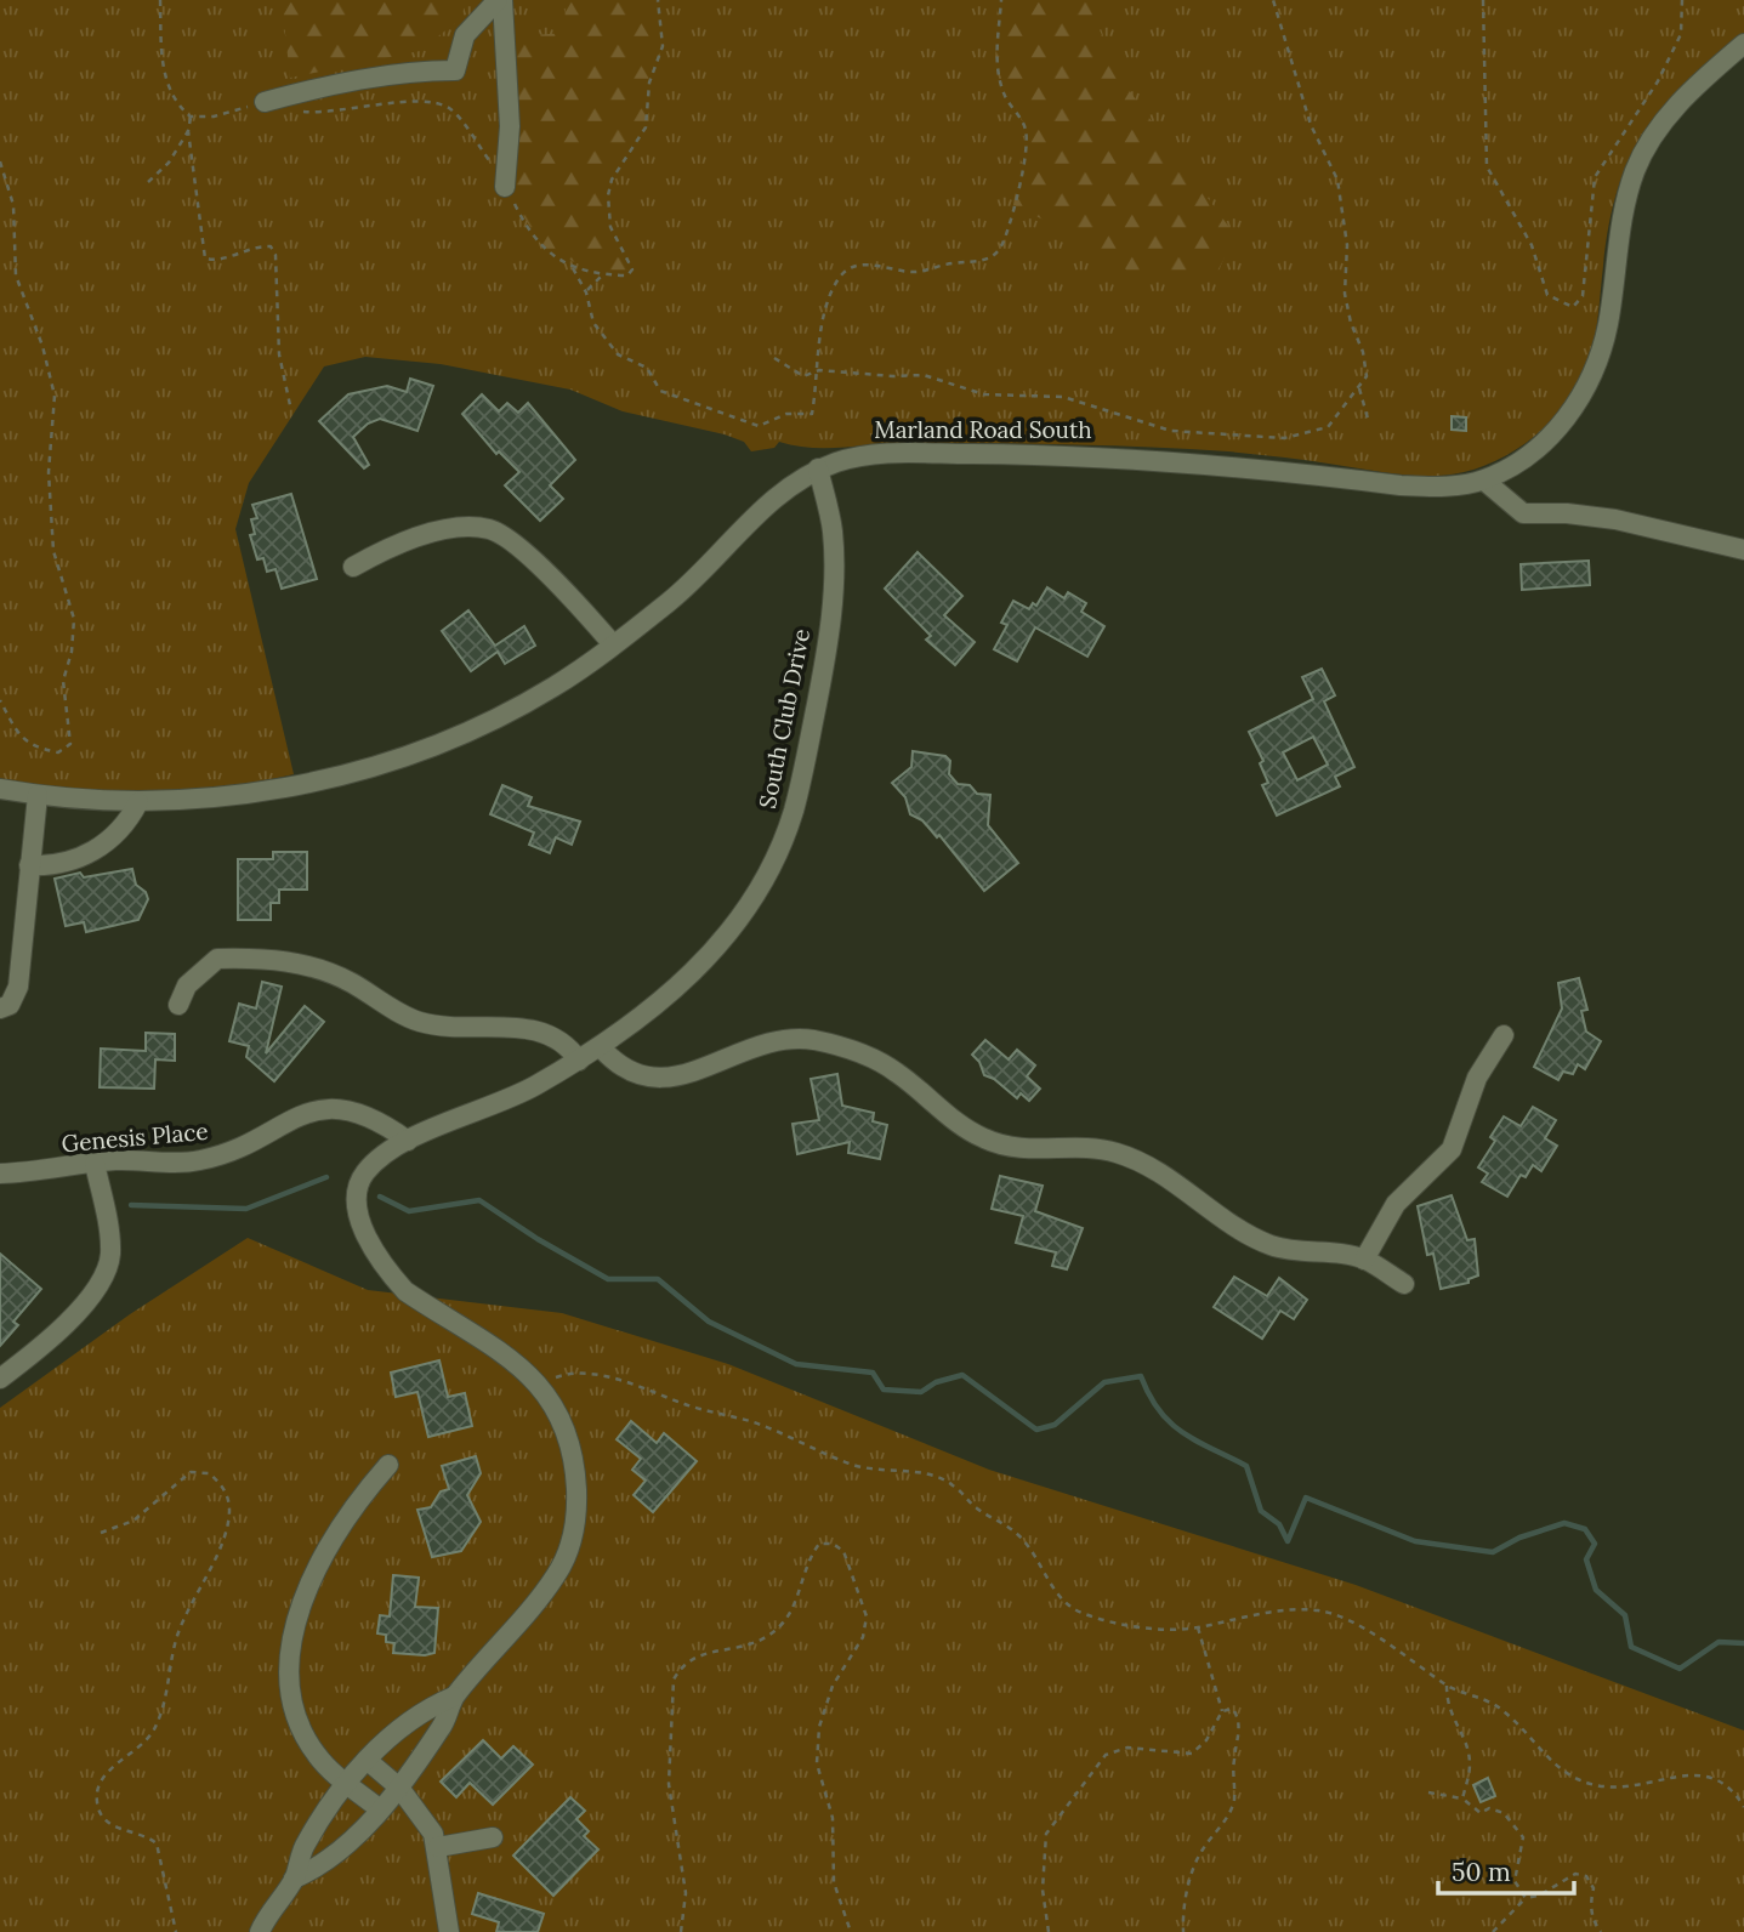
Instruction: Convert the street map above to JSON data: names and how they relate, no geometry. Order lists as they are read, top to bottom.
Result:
{
  "streets": {
    "street": ["Marland Road South", "South Club Drive", "Genesis Place"]
  },
  "crossings": [
    ["Marland Road South", "South Club Drive"],
    ["South Club Drive", "Genesis Place"]
  ],
  "scale_bar": "50 m"
}
